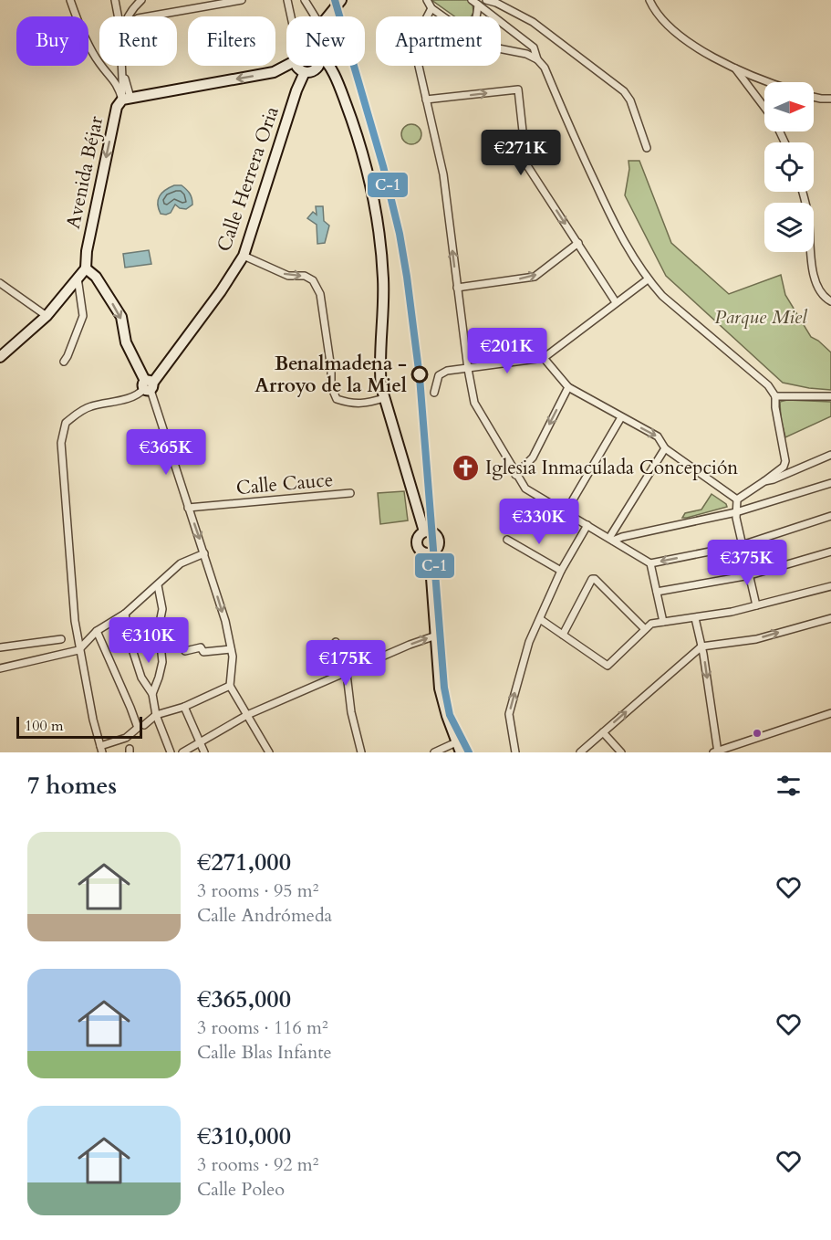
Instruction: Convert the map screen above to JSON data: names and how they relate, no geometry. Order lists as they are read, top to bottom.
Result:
{
  "streets": {
    "street": ["Avenida Béjar", "Calle Herrera Oria", "Calle Cauce"]
  },
  "one_way": ["Avenida Béjar"],
  "parks": ["Parque Miel"],
  "places": {
    "other": ["Benalmadena - Arroyo de la Miel"],
    "church": ["Iglesia Inmaculada Concepción"]
  },
  "lines": ["transit line C-1"],
  "scale_bar": "100 m",
  "north": "right",
  "page": {
    "chip": [
      "Buy",
      "Rent",
      "Filters",
      "New",
      "Apartment"
    ],
    "price": [
      "€271K",
      "€201K",
      "€365K",
      "€330K",
      "€375K",
      "€310K",
      "€175K"
    ],
    "scale": "100 m",
    "heading": "7 homes",
    "list": [
      {
        "name": "€271,000",
        "note": "3 rooms · 95 m² · Calle Andrómeda"
      },
      {
        "name": "€365,000",
        "note": "3 rooms · 116 m² · Calle Blas Infante"
      },
      {
        "name": "€310,000",
        "note": "3 rooms · 92 m² · Calle Poleo"
      }
    ]
  }
}
